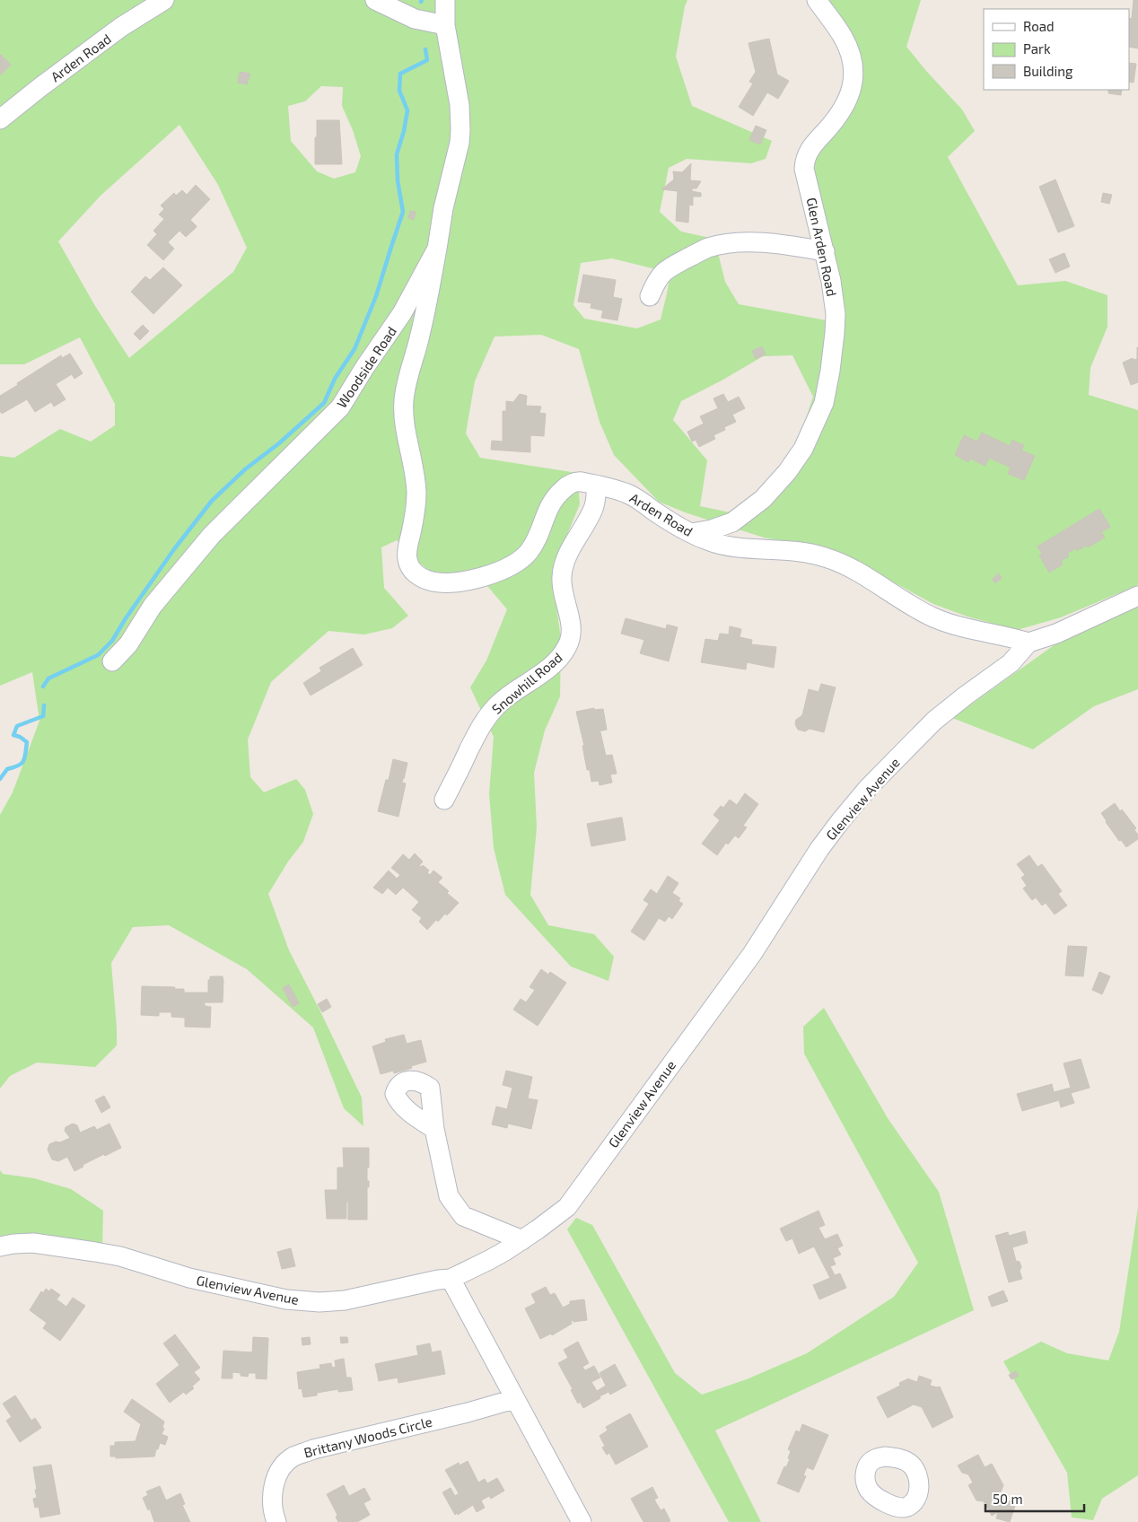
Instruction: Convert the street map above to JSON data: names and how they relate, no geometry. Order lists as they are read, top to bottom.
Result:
{
  "streets": {
    "street": [
      "Arden Road",
      "Glen Arden Road",
      "Woodside Road",
      "Snowhill Road",
      "Glenview Avenue",
      "Brittany Woods Circle"
    ]
  },
  "crossings": [
    ["Arden Road", "Glen Arden Road"],
    ["Arden Road", "Woodside Road"],
    ["Arden Road", "Snowhill Road"],
    ["Arden Road", "Glenview Avenue"]
  ],
  "legend": ["Road", "Park", "Building"],
  "scale_bar": "50 m"
}
